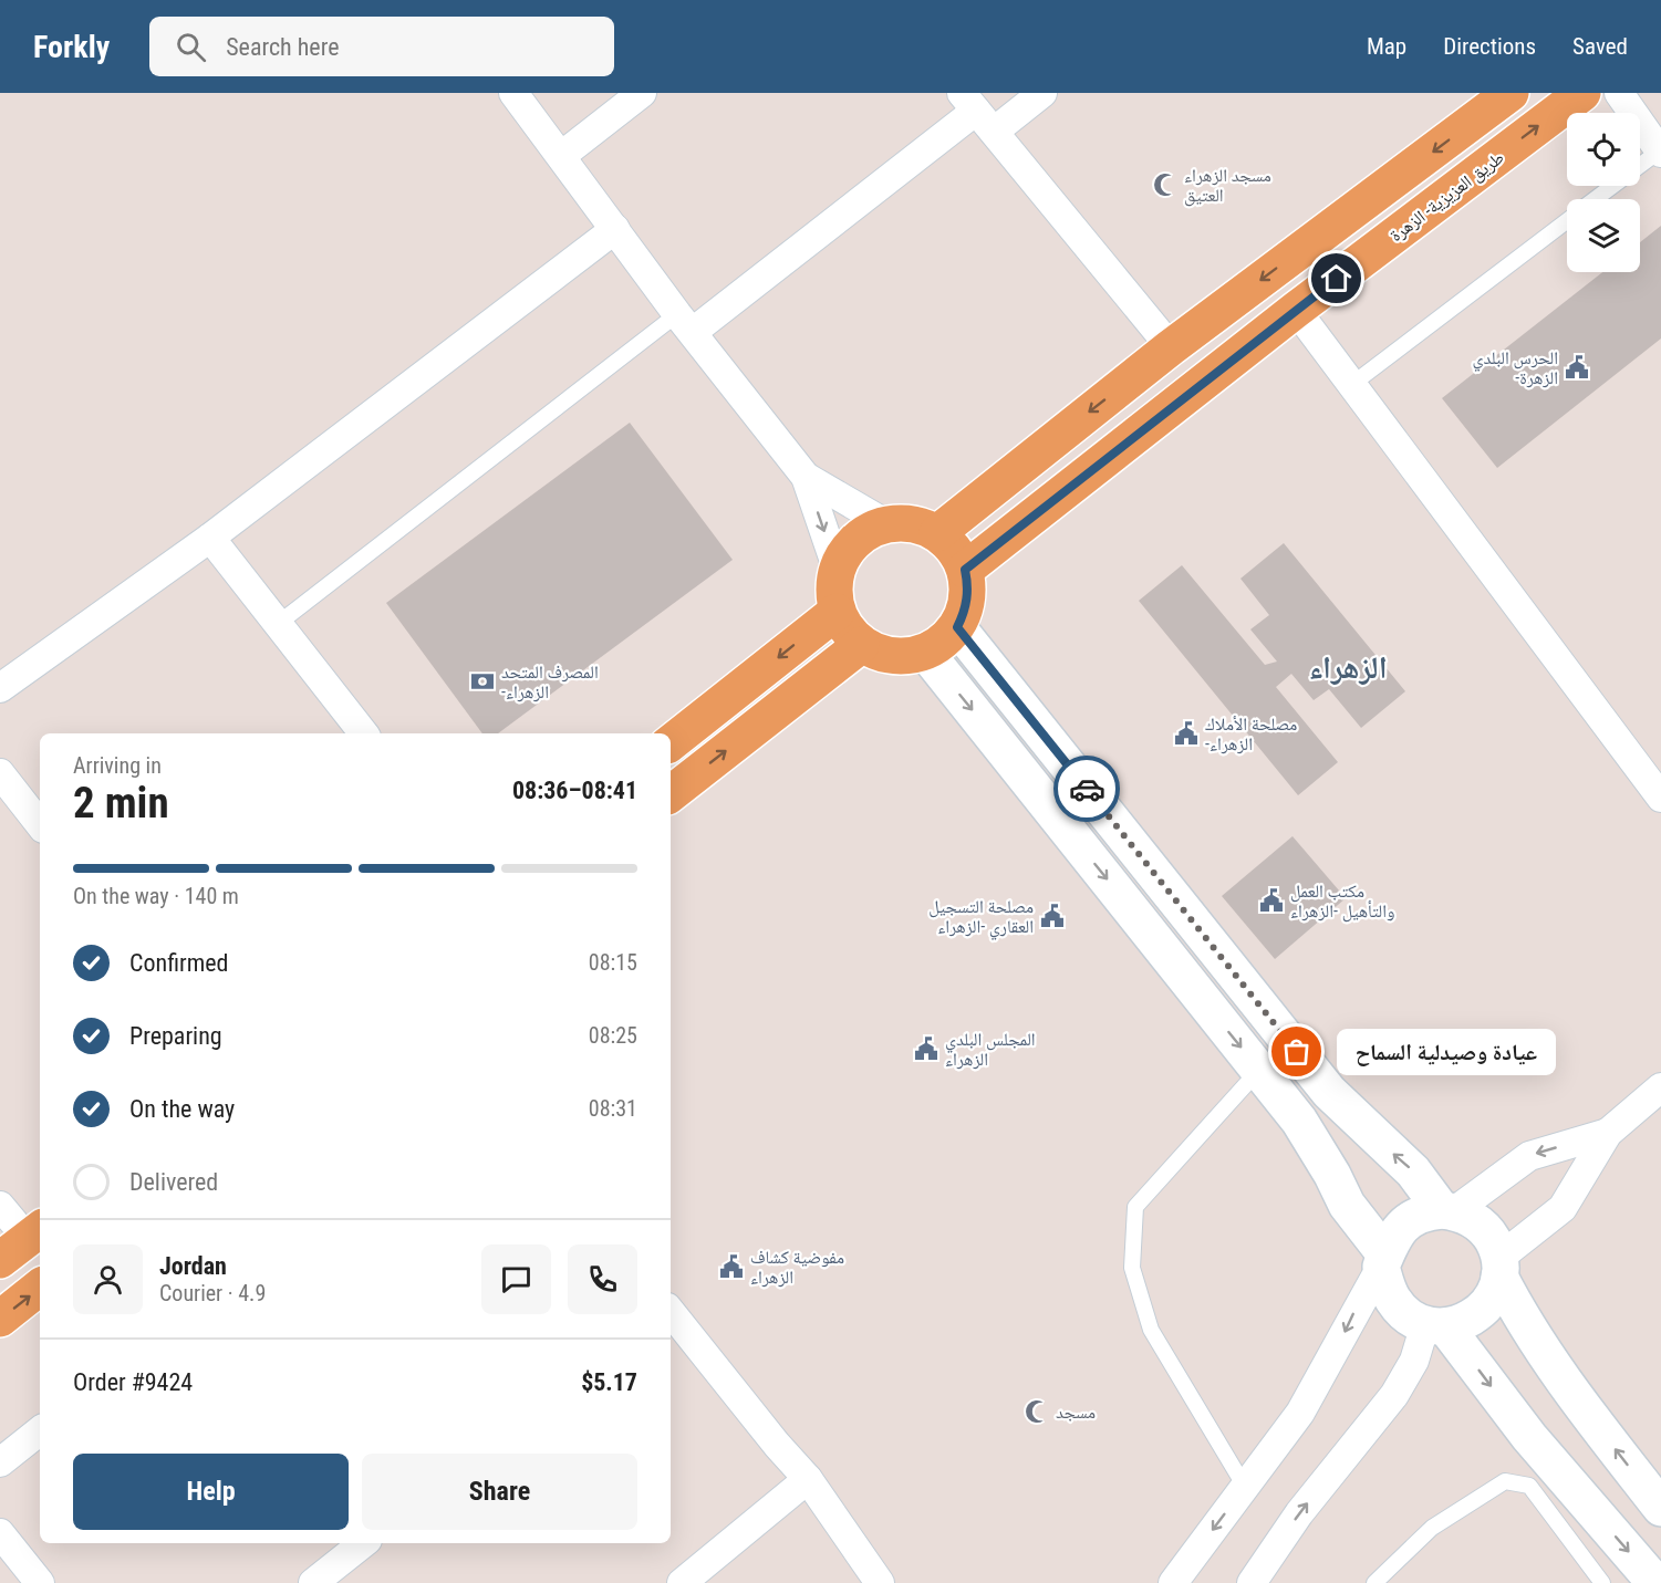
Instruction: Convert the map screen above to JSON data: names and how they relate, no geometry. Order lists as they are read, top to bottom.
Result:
{
  "streets": {
    "main road": ["طريق العزيزية- الزهرة"]
  },
  "districts": ["الزهراء"],
  "places": {
    "mosque": ["مسجد الزهراء العتيق", "مسجد"],
    "public building": [
      "الحرس البلدي -الزهرة",
      "مصلحة الأملاك -الزهراء",
      "مكتب العمل والتأهيل -الزهراء",
      "مصلحة التسجيل العقاري -الزهراء",
      "المجلس البلدي الزهراء",
      "مفوضية كشاف الزهراء"
    ],
    "bank": ["المصرف المتحد -الزهراء"],
    "other": ["عيادة وصيدلية السماح"]
  },
  "page": {
    "header": "Forkly",
    "search": "Search here",
    "nav": ["Map", "Directions", "Saved"],
    "heading": ["2 min", "Arriving in", "08:36–08:41"],
    "panel": [
      "Jordan",
      "Courier · 4.9",
      "Order #9424",
      "$5.17"
    ],
    "bar": "On the way · 140 m",
    "list": [
      ["Confirmed", "08:15"],
      ["Preparing", "08:25"],
      ["On the way", "08:31"],
      "Delivered"
    ],
    "bubble": "عيادة وصيدلية السماح",
    "buttons": ["Help", "Share"]
  }
}
